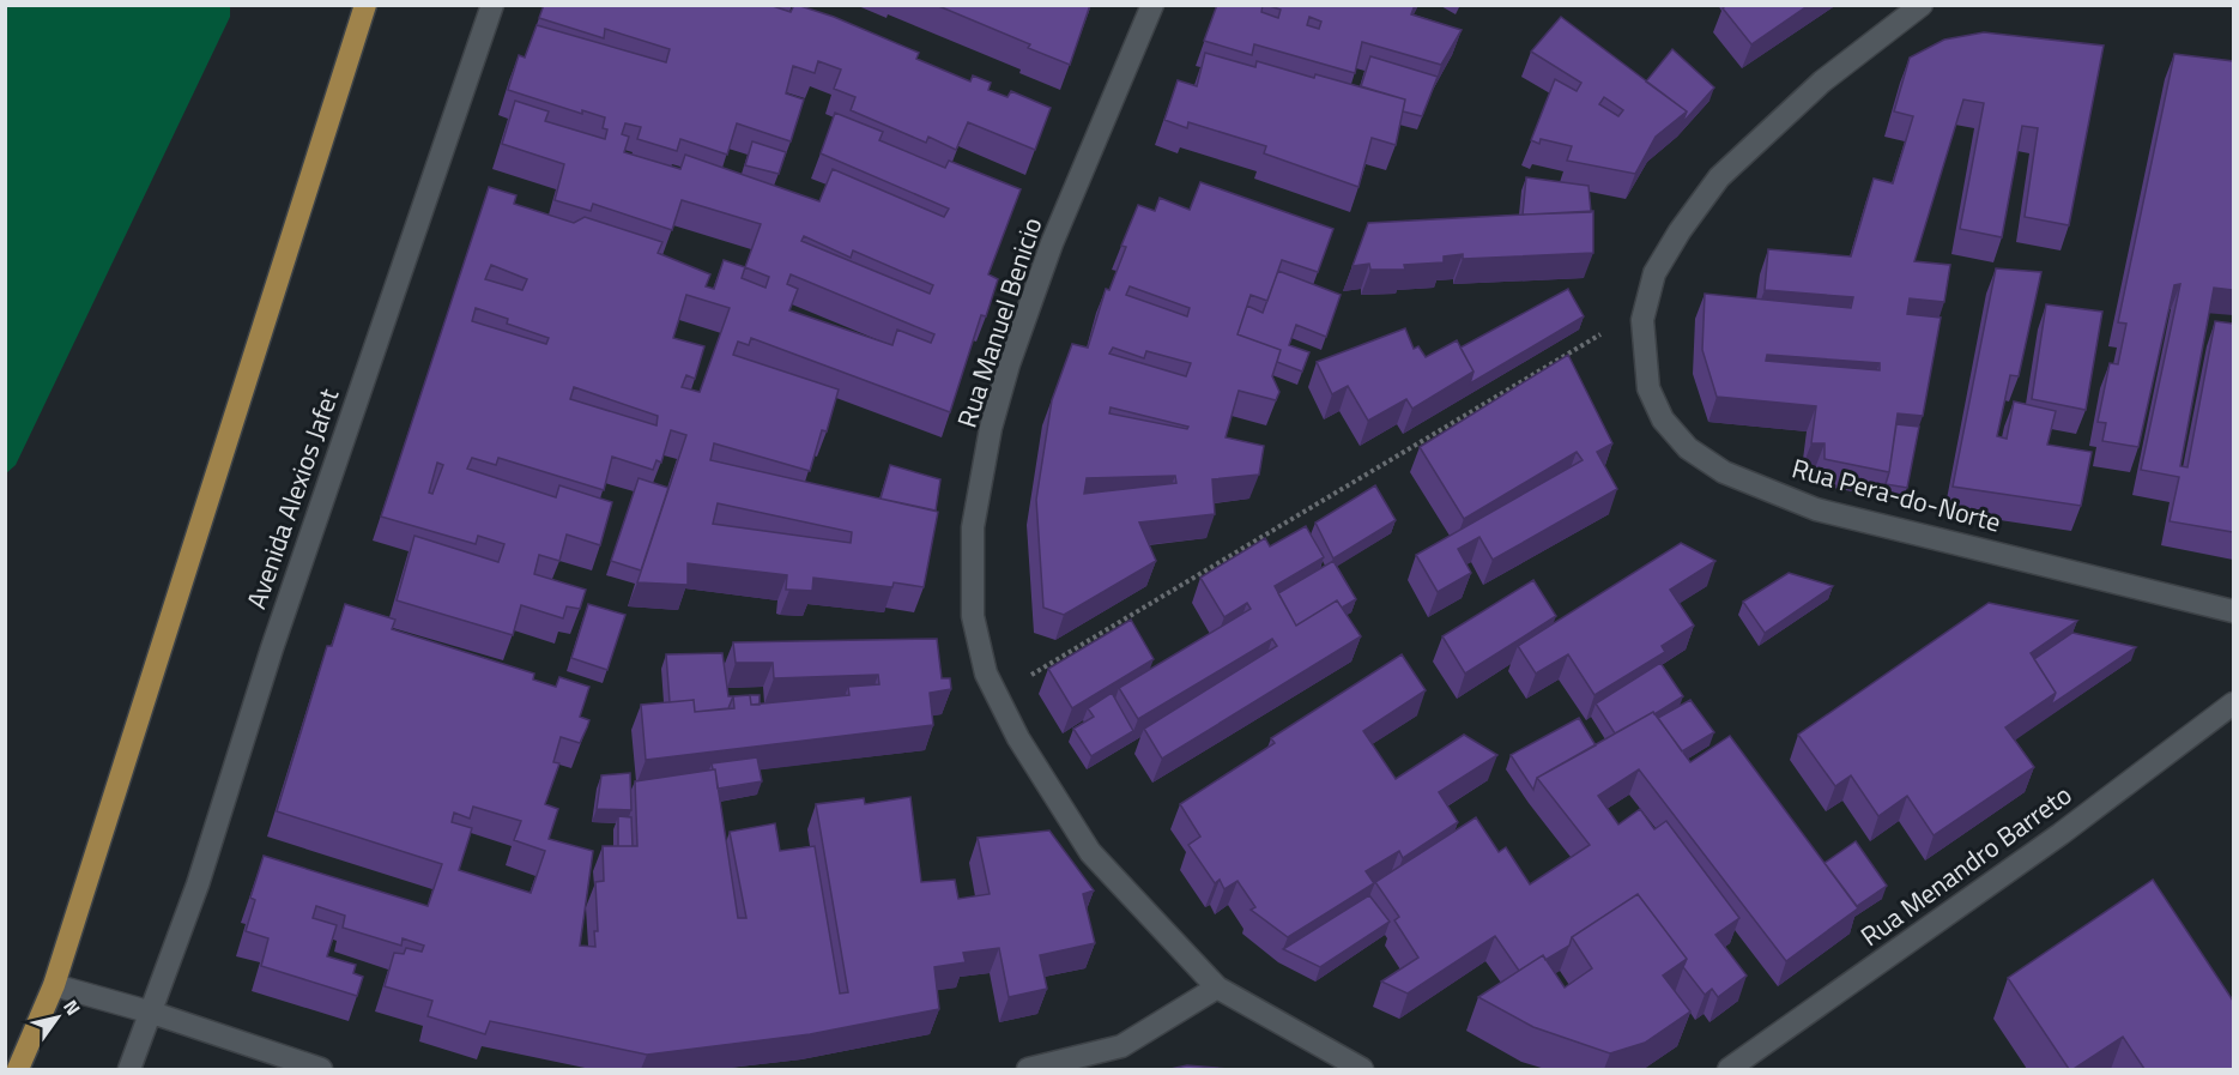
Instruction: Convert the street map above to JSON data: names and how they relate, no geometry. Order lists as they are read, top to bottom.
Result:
{
  "streets": {
    "street": [
      "Rua Manuel Benicio",
      "Rua Pera-do-Norte",
      "Avenida Alexios Jafet",
      "Rua Menandro Barreto"
    ]
  },
  "north": "top right"
}
